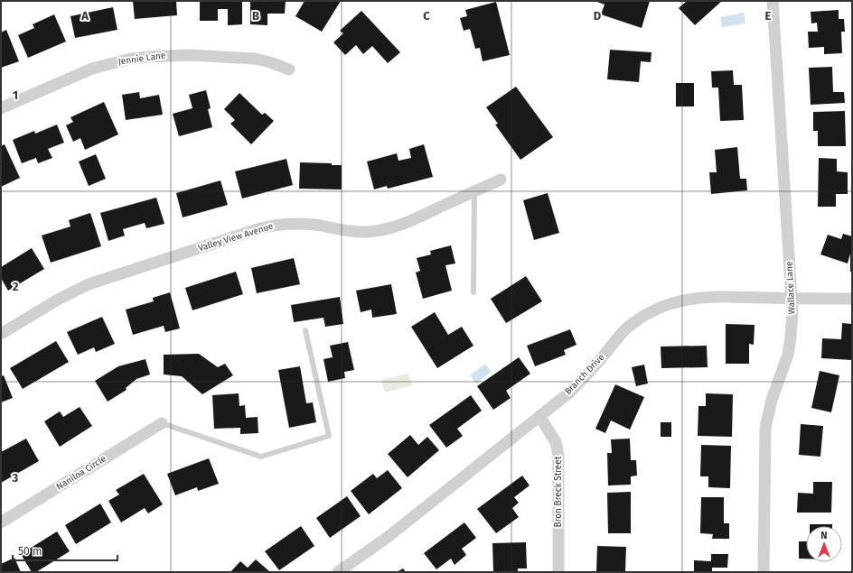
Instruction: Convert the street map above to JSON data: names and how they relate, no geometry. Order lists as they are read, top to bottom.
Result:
{
  "streets": {
    "street": [
      "Jennie Lane",
      "Valley View Avenue",
      "Wallace Lane",
      "Branch Drive",
      "Naniloa Circle",
      "Bron Breck Street"
    ]
  },
  "crossings": [
    ["Wallace Lane", "Branch Drive"],
    ["Branch Drive", "Bron Breck Street"]
  ],
  "scale_bar": "50 m",
  "north": "top",
  "grid": {
    "columns": [
      "A",
      "B",
      "C",
      "D",
      "E"
    ],
    "rows": ["1", "2", "3"]
  }
}
